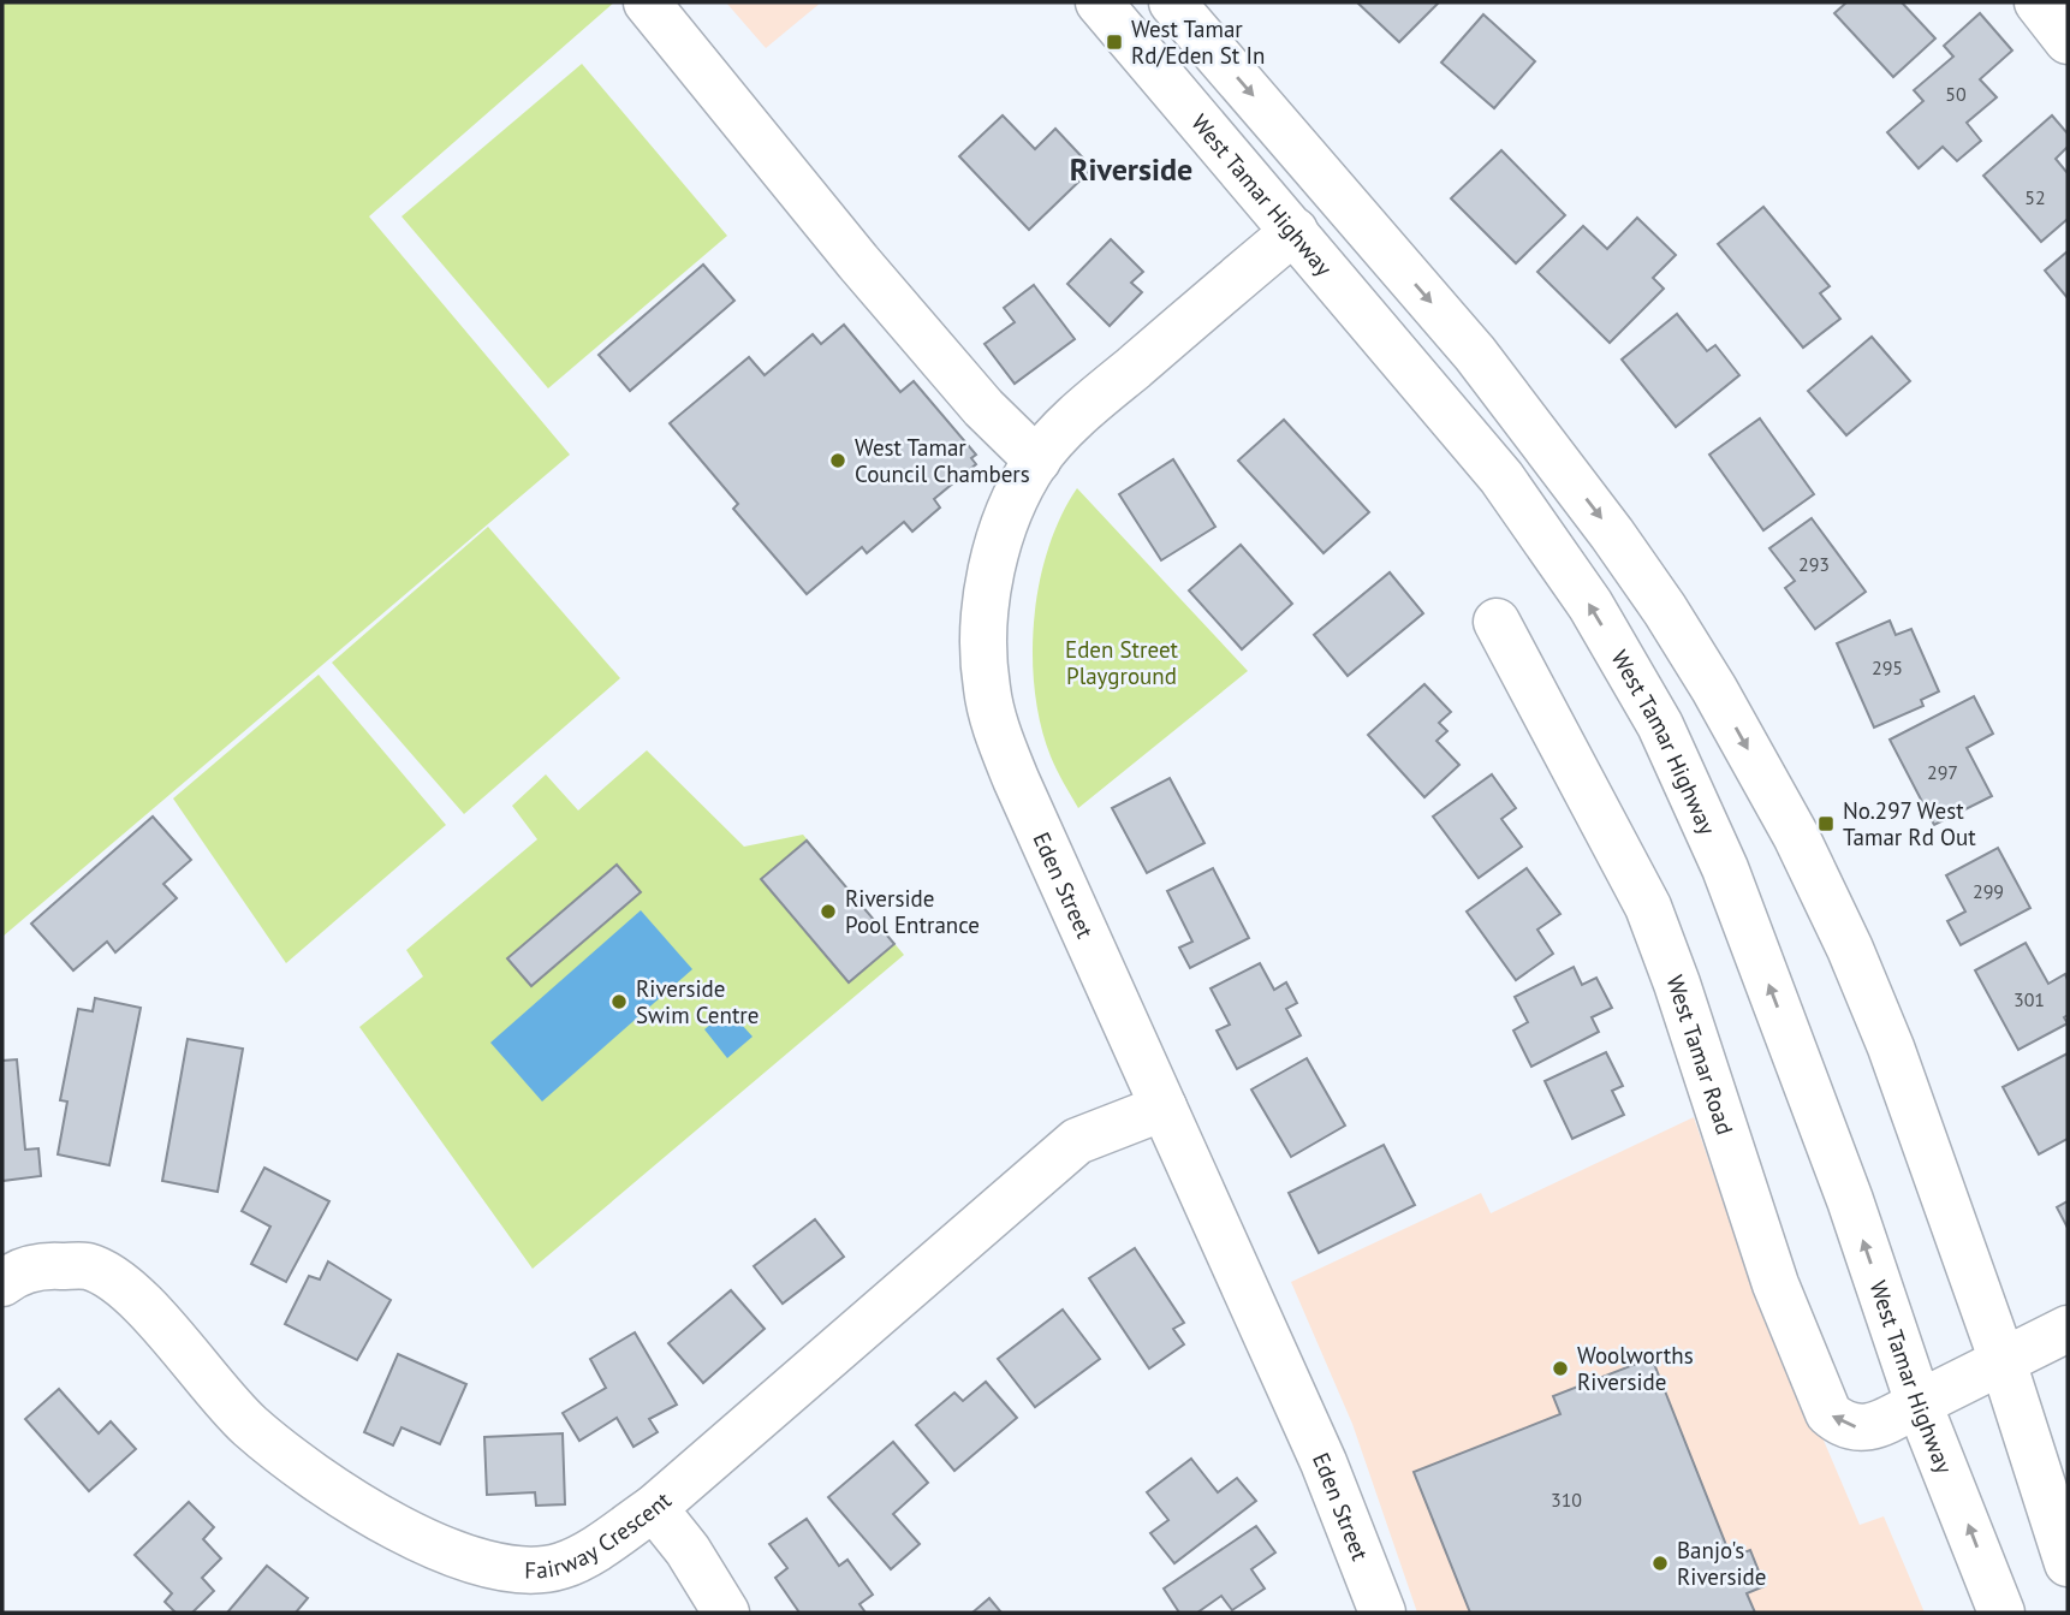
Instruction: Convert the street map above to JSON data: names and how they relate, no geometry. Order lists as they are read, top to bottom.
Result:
{
  "streets": {
    "main road": [
      "West Tamar Highway",
      "Eden Street",
      "West Tamar Road",
      "Fairway Crescent"
    ]
  },
  "crossings": [
    ["West Tamar Highway", "Eden Street"],
    ["West Tamar Highway", "West Tamar Road"],
    ["Eden Street", "Fairway Crescent"]
  ],
  "districts": ["Riverside"],
  "parks": ["Eden Street Playground"],
  "places": {
    "transit": ["West Tamar Rd/Eden St In", "No.297 West Tamar Rd Out"],
    "other": [
      "West Tamar Council Chambers",
      "Riverside Pool Entrance",
      "Riverside Swim Centre",
      "Woolworths Riverside",
      "Banjo's Riverside"
    ]
  },
  "house_numbers": [
    "50",
    "52",
    "293",
    "295",
    "297",
    "299",
    "301",
    "310"
  ]
}
